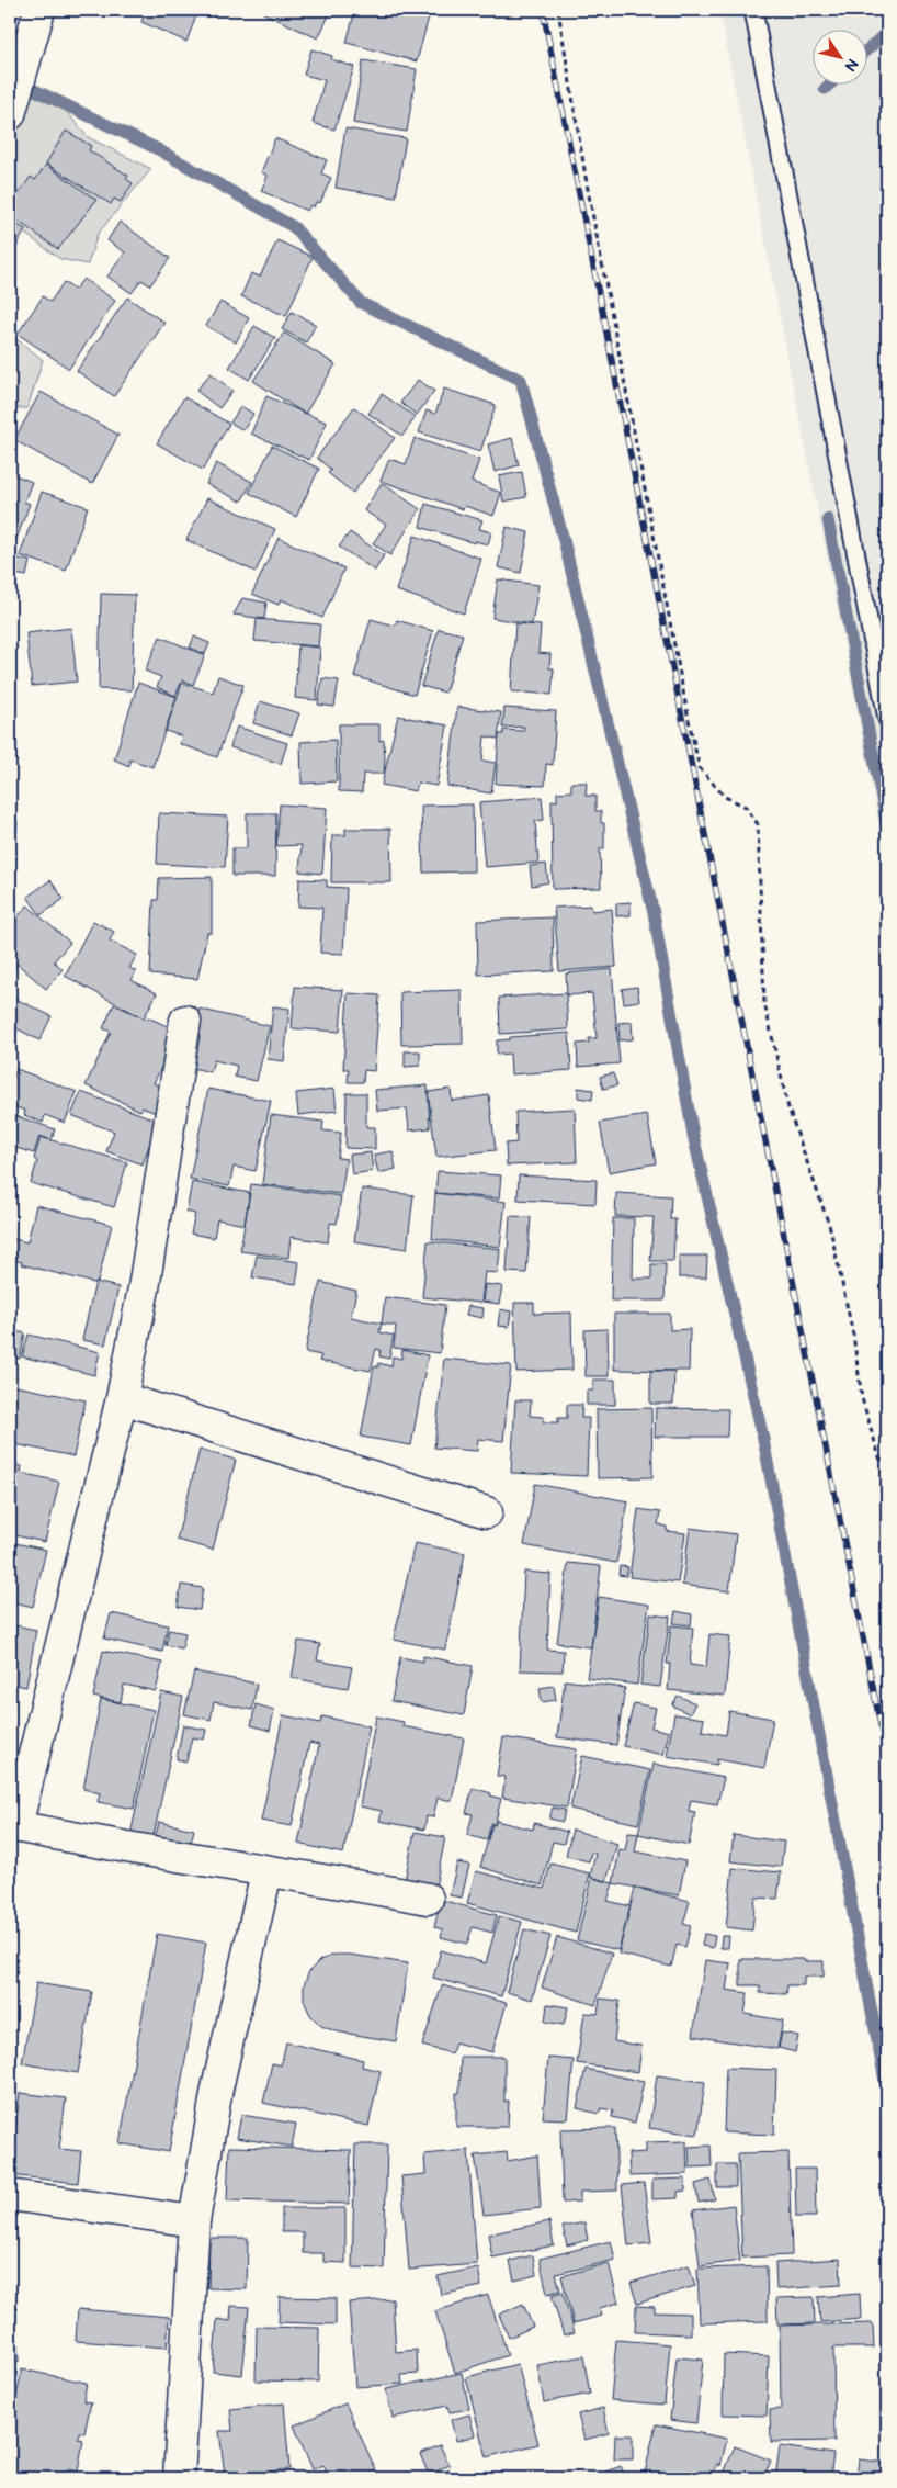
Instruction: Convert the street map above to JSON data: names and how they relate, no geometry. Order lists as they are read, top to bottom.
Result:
{
  "north": "bottom right"
}
